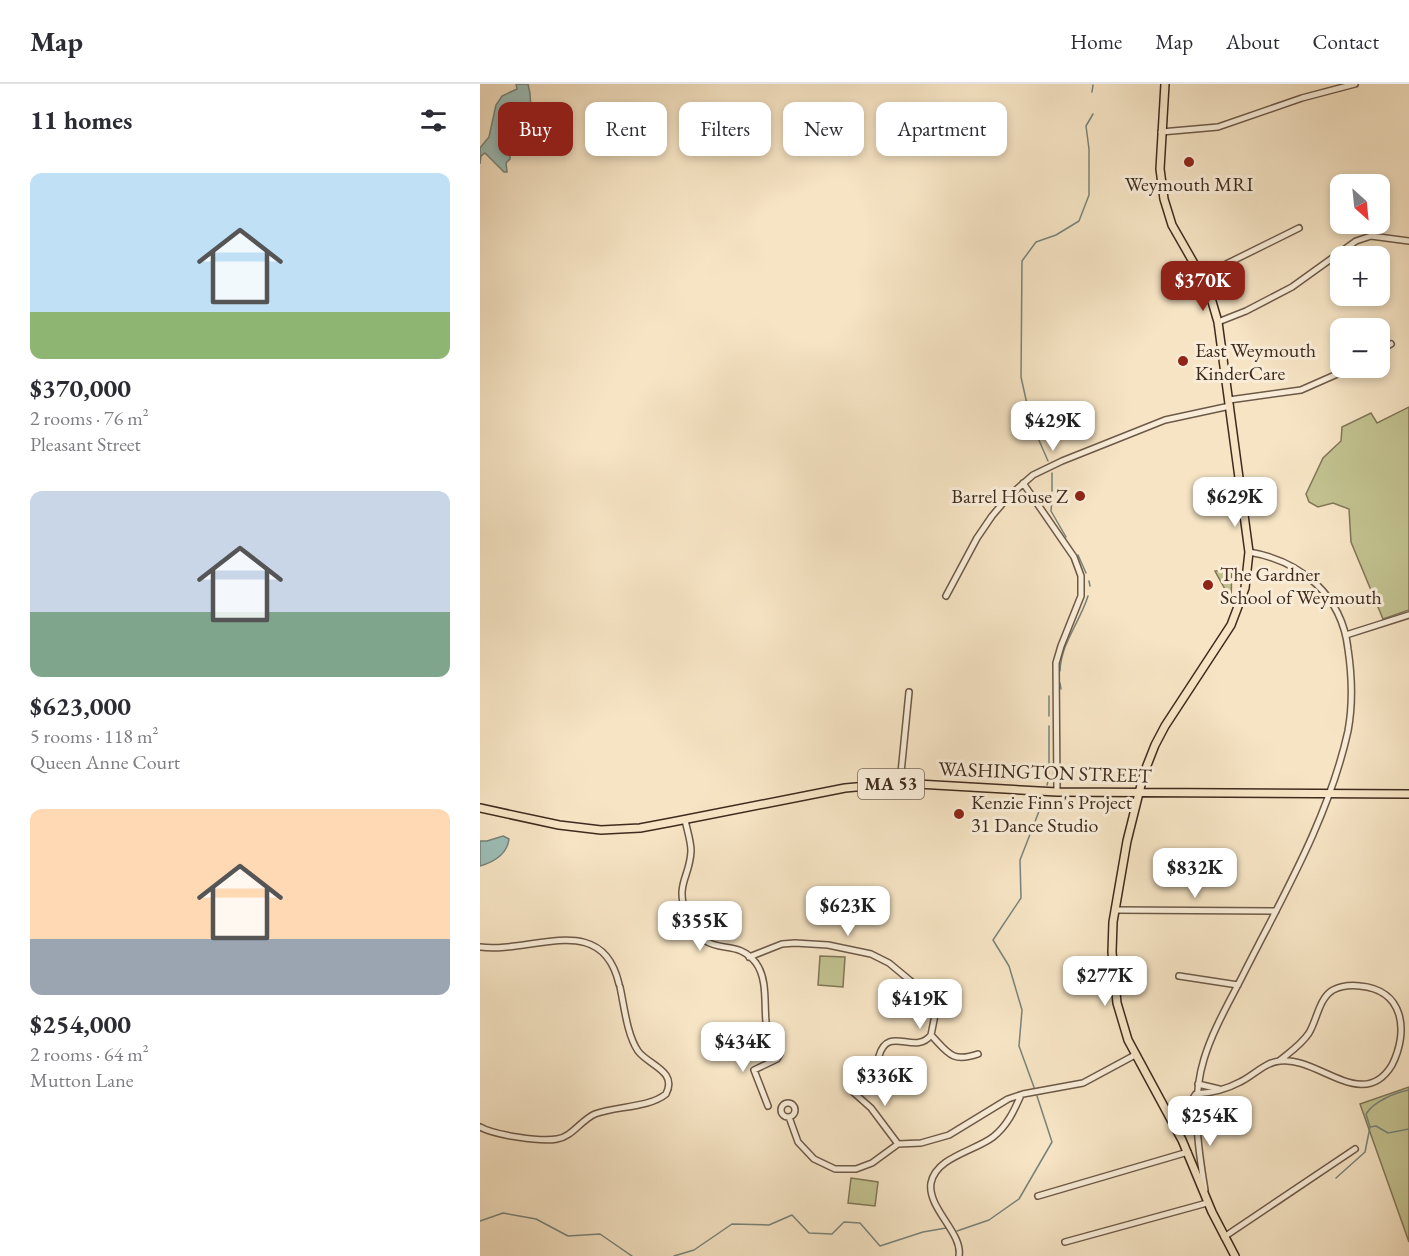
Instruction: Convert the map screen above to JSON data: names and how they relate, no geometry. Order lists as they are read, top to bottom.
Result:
{
  "streets": {
    "main road": ["WASHINGTON STREET", "MA 53"]
  },
  "places": [
    "Weymouth MRI",
    "East Weymouth KinderCare",
    "Barrel House Z",
    "The Gardner School of Weymouth",
    "Kenzie Finn's Project 31 Dance Studio"
  ],
  "north": "bottom right",
  "page": {
    "header": "Map",
    "nav": [
      "Home",
      "Map",
      "About",
      "Contact"
    ],
    "heading": "11 homes",
    "chip": [
      "Buy",
      "Rent",
      "Filters",
      "New",
      "Apartment"
    ],
    "list": [
      {
        "name": "$370,000",
        "note": "2 rooms · 76 m² · Pleasant Street"
      },
      {
        "name": "$623,000",
        "note": "5 rooms · 118 m² · Queen Anne Court"
      },
      {
        "name": "$254,000",
        "note": "2 rooms · 64 m² · Mutton Lane"
      }
    ],
    "map_buttons": ["+", "−"],
    "price": [
      "$370K",
      "$429K",
      "$629K",
      "$832K",
      "$623K",
      "$355K",
      "$277K",
      "$419K",
      "$434K",
      "$336K",
      "$254K"
    ]
  }
}
